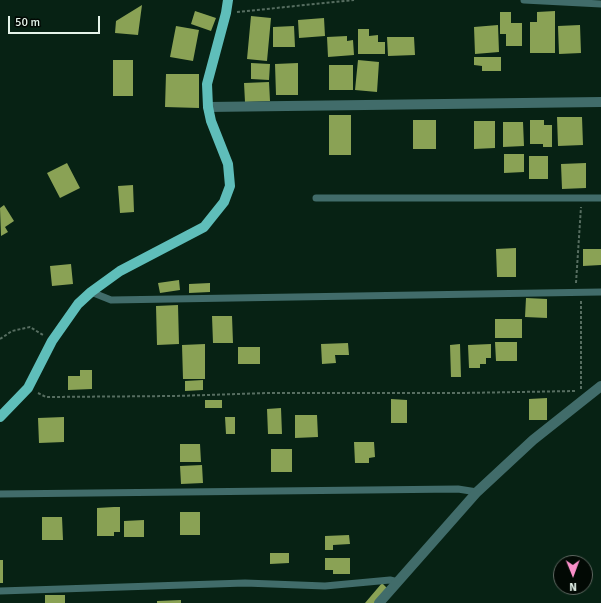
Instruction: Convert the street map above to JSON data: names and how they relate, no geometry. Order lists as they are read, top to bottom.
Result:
{
  "scale_bar": "50 m",
  "north": "bottom"
}
